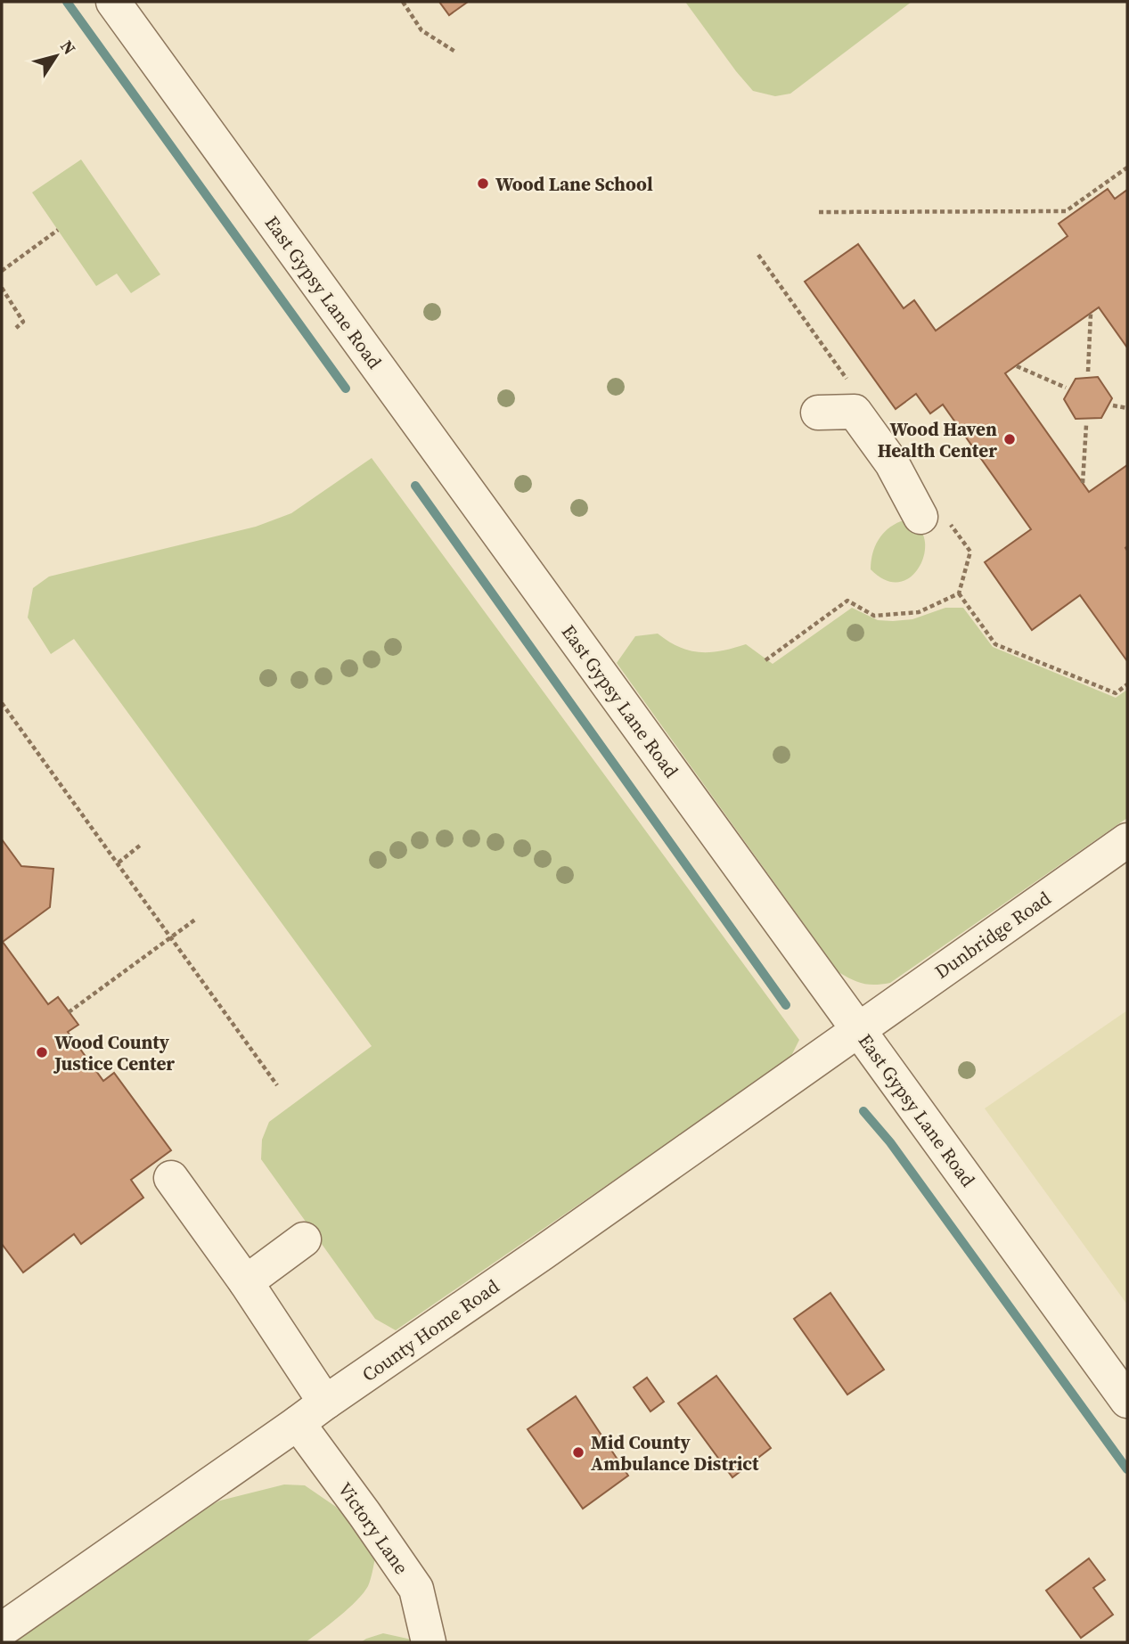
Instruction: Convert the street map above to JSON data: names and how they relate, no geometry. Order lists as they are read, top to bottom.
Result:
{
  "streets": {
    "street": [
      "East Gypsy Lane Road",
      "Dunbridge Road",
      "County Home Road",
      "Victory Lane"
    ]
  },
  "crossings": [
    ["East Gypsy Lane Road", "Dunbridge Road"],
    ["East Gypsy Lane Road", "County Home Road"],
    ["Dunbridge Road", "County Home Road"],
    ["County Home Road", "Victory Lane"]
  ],
  "places": [
    "Wood Lane School",
    "Wood Haven Health Center",
    "Wood County Justice Center",
    "Mid County Ambulance District"
  ],
  "north": "top right"
}
